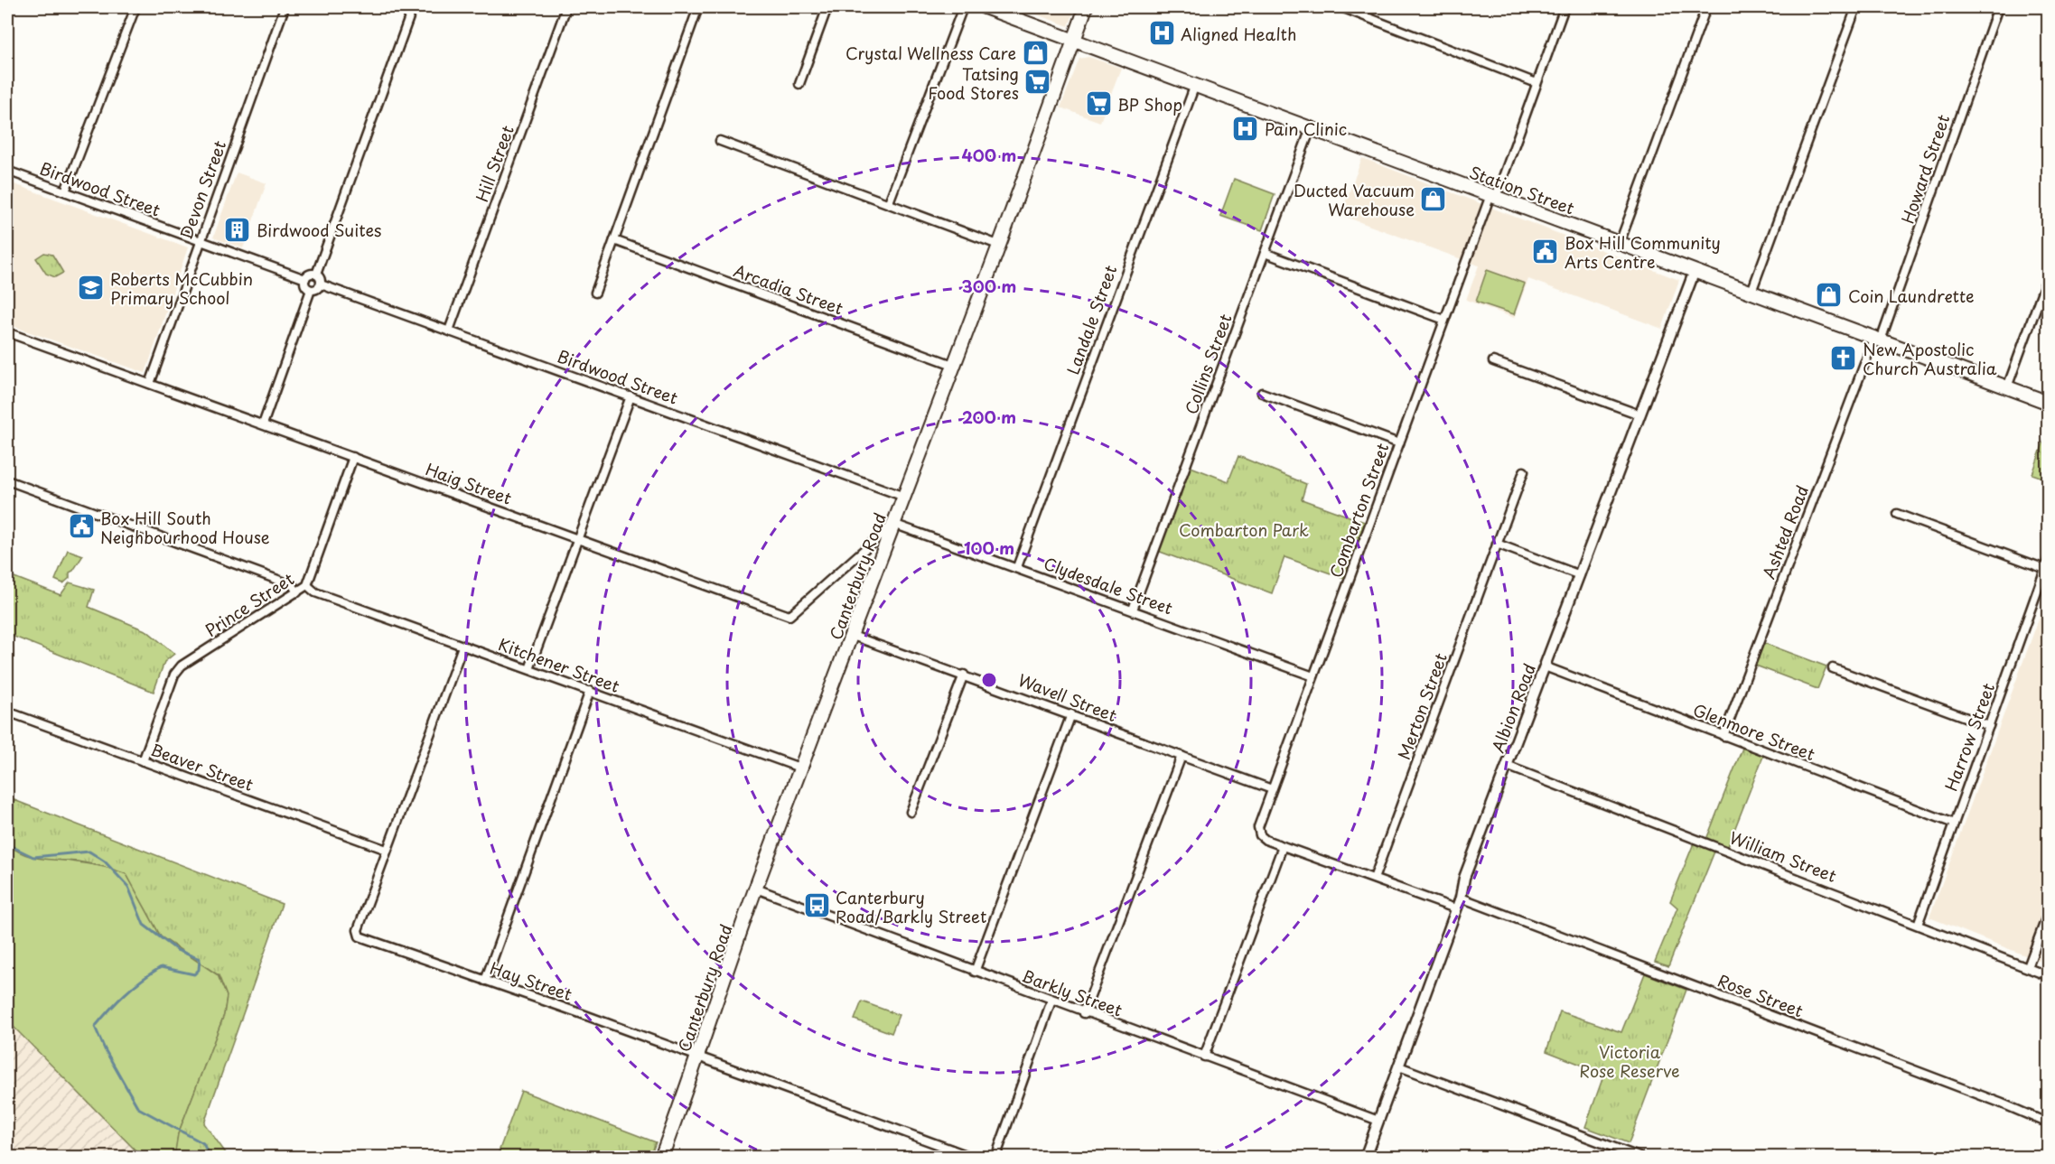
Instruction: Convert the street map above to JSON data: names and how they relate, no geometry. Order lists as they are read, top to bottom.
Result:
{
  "streets": {
    "main road": ["Station Street", "Canterbury Road"],
    "street": [
      "Hill Street",
      "Howard Street",
      "Birdwood Street",
      "Devon Street",
      "Arcadia Street",
      "Landale Street",
      "Collins Street",
      "Haig Street",
      "Combarton Street",
      "Ashted Road",
      "Clydesdale Street",
      "Prince Street",
      "Kitchener Street",
      "Wavell Street",
      "Merton Street",
      "Albion Road",
      "Glenmore Street",
      "Harrow Street",
      "Beaver Street",
      "William Street",
      "Hay Street",
      "Barkly Street",
      "Rose Street"
    ]
  },
  "crossings": [
    ["Hill Street", "Birdwood Street"],
    ["Howard Street", "Station Street"],
    ["Howard Street", "Ashted Road"],
    ["Birdwood Street", "Devon Street"],
    ["Birdwood Street", "Canterbury Road"],
    ["Devon Street", "Haig Street"],
    ["Station Street", "Landale Street"],
    ["Station Street", "Collins Street"],
    ["Station Street", "Combarton Street"],
    ["Station Street", "Ashted Road"],
    ["Station Street", "Canterbury Road"],
    ["Station Street", "Albion Road"],
    ["Arcadia Street", "Canterbury Road"],
    ["Landale Street", "Clydesdale Street"],
    ["Collins Street", "Clydesdale Street"],
    ["Haig Street", "Canterbury Road"],
    ["Haig Street", "Clydesdale Street"],
    ["Haig Street", "Prince Street"],
    ["Combarton Street", "Clydesdale Street"],
    ["Combarton Street", "Wavell Street"],
    ["Ashted Road", "Glenmore Street"],
    ["Canterbury Road", "Clydesdale Street"],
    ["Canterbury Road", "Kitchener Street"],
    ["Canterbury Road", "Wavell Street"],
    ["Canterbury Road", "Hay Street"],
    ["Canterbury Road", "Barkly Street"],
    ["Prince Street", "Kitchener Street"],
    ["Prince Street", "Beaver Street"],
    ["Albion Road", "Glenmore Street"],
    ["Albion Road", "William Street"],
    ["Albion Road", "Barkly Street"],
    ["Albion Road", "Rose Street"],
    ["Glenmore Street", "Harrow Street"],
    ["Harrow Street", "William Street"],
    ["Beaver Street", "Hay Street"]
  ],
  "parks": ["Combarton Park", "Victoria Rose Reserve"],
  "places": {
    "hospital": ["Aligned Health", "Pain Clinic"],
    "shop": ["Crystal Wellness Care", "Ducted Vacuum Warehouse", "Coin Laundrette"],
    "supermarket": ["Tatsing Food Stores", "BP Shop"],
    "building": ["Birdwood Suites"],
    "public building": ["Box Hill Community Arts Centre", "Box Hill South Neighbourhood House"],
    "school or university": ["Roberts McCubbin Primary School"],
    "church": ["New Apostolic Church Australia"],
    "bus stop": ["Canterbury Road/Barkly Street"]
  },
  "rings": [
    "400 m",
    "300 m",
    "200 m",
    "100 m"
  ]
}
